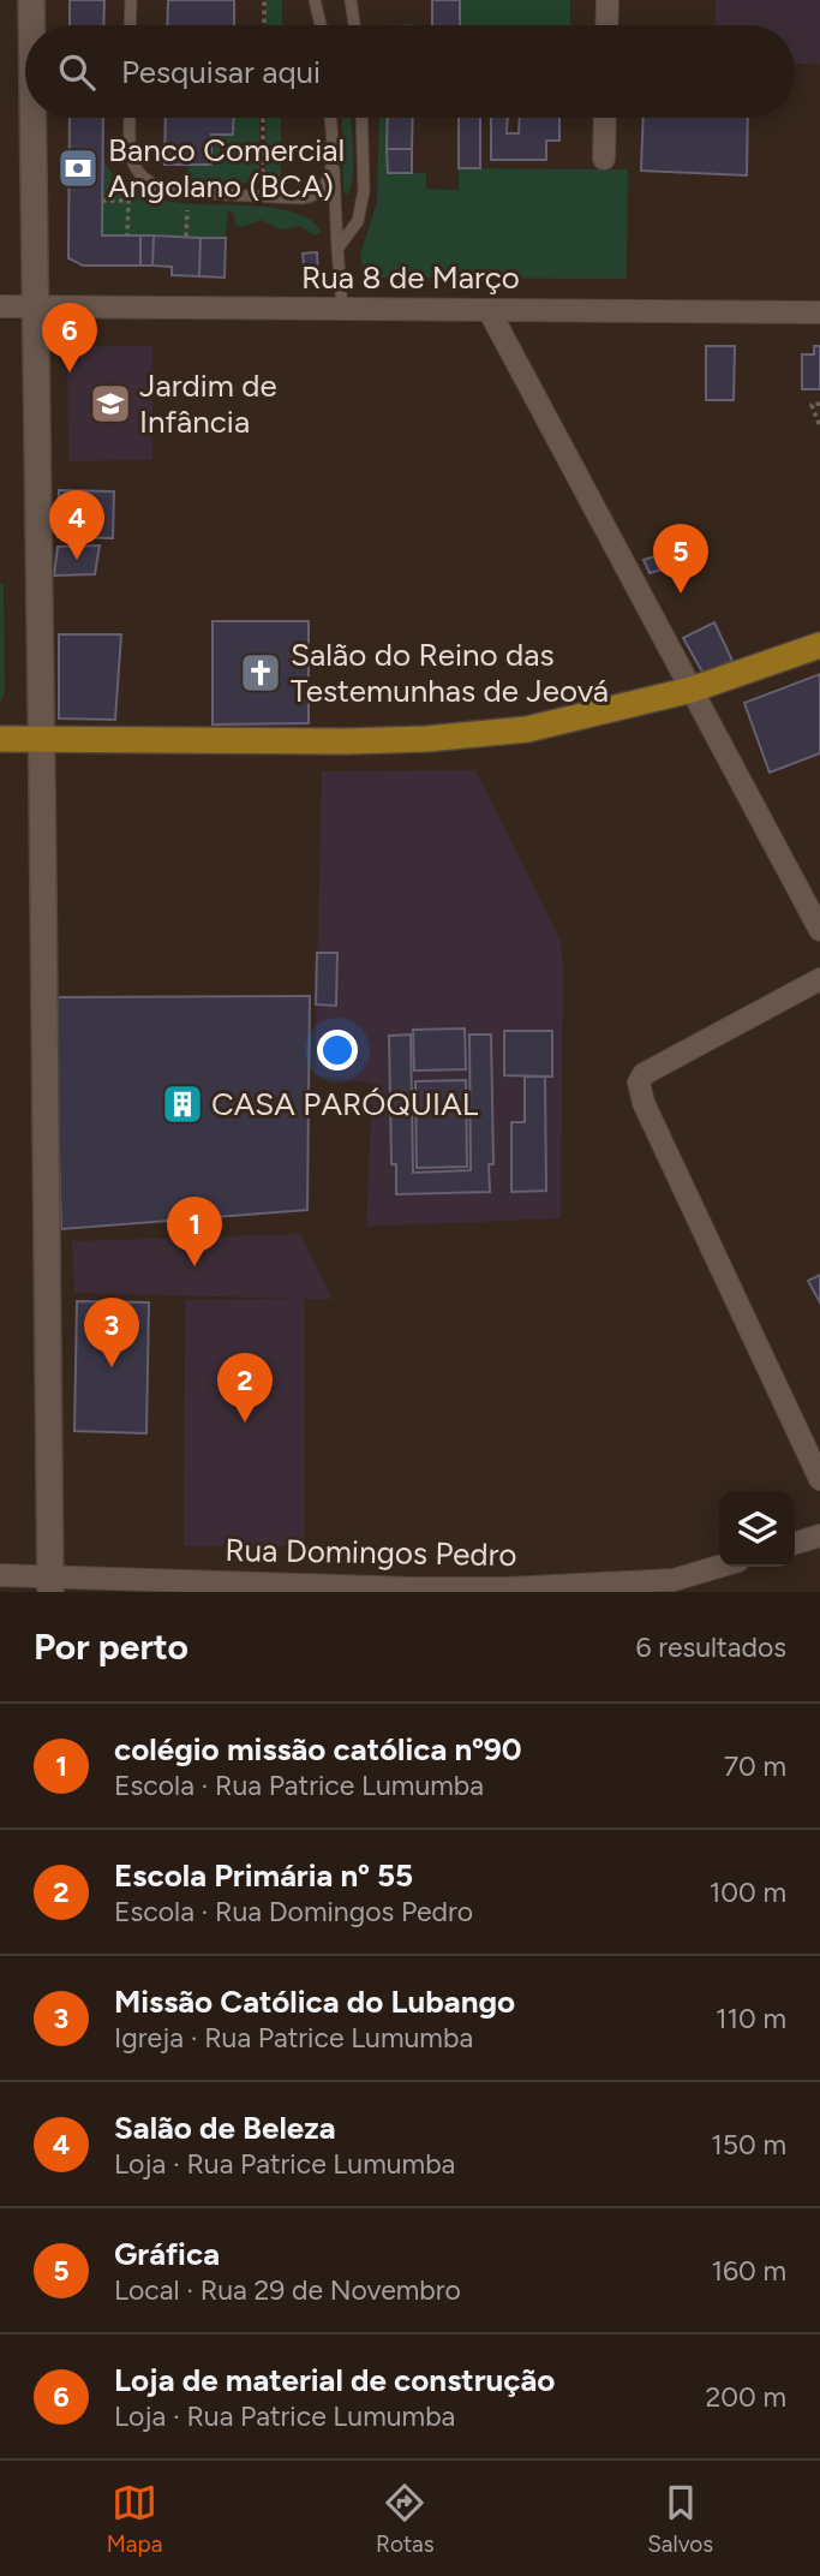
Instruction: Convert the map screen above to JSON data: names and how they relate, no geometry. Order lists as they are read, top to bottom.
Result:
{
  "streets": {
    "street": ["Rua 8 de Março", "Rua Domingos Pedro"]
  },
  "places": {
    "bank": ["Banco Comercial Angolano (BCA)"],
    "school or university": ["Jardim de Infância"],
    "church": ["Salão do Reino das Testemunhas de Jeová"],
    "building": ["CASA PARÓQUIAL"]
  },
  "page": {
    "search": "Pesquisar aqui",
    "pins": [
      "6",
      "4",
      "5",
      "1",
      "3",
      "2"
    ],
    "heading": ["Por perto", "6 resultados"],
    "list": [
      {
        "mark": "1",
        "name": "colégio missão católica nº90",
        "note": "Escola · Rua Patrice Lumumba",
        "value": "70 m"
      },
      {
        "mark": "2",
        "name": "Escola Primária nº 55",
        "note": "Escola · Rua Domingos Pedro",
        "value": "100 m"
      },
      {
        "mark": "3",
        "name": "Missão Católica do Lubango",
        "note": "Igreja · Rua Patrice Lumumba",
        "value": "110 m"
      },
      {
        "mark": "4",
        "name": "Salão de Beleza",
        "note": "Loja · Rua Patrice Lumumba",
        "value": "150 m"
      },
      {
        "mark": "5",
        "name": "Gráfica",
        "note": "Local · Rua 29 de Novembro",
        "value": "160 m"
      },
      {
        "mark": "6",
        "name": "Loja de material de construção",
        "note": "Loja · Rua Patrice Lumumba",
        "value": "200 m"
      }
    ],
    "nav": ["Mapa", "Rotas", "Salvos"]
  }
}
